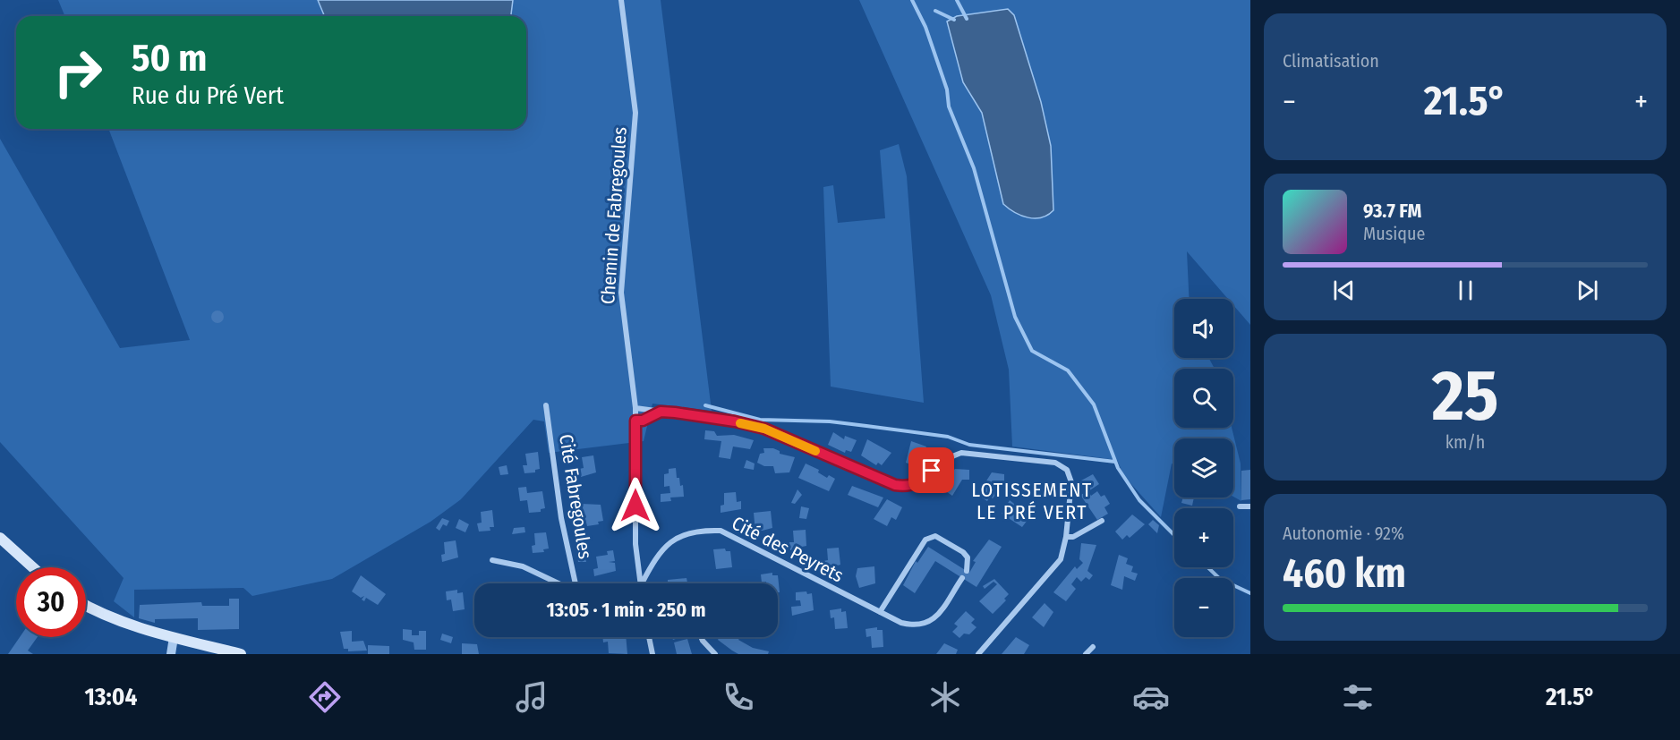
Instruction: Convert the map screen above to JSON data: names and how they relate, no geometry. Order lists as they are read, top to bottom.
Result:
{
  "streets": {
    "street": ["Chemin de Fabregoules", "Cité Fabregoules", "Cité des Peyrets"]
  },
  "districts": ["LOTISSEMENT LE PRÉ VERT"],
  "page": {
    "tile": [
      "Climatisation",
      ["25", "km/h"],
      ["Autonomie · 92%", "460 km"]
    ],
    "turn": ["50 m", "Rue du Pré Vert"],
    "heat": ["−", "21.5°", "+"],
    "song": ["93.7 FM", "Musique"],
    "map_buttons": ["+", "−"],
    "limit": "30",
    "trip": "13:05 · 1 min · 250 m",
    "tabs": ["13:04", "21.5°"]
  }
}
